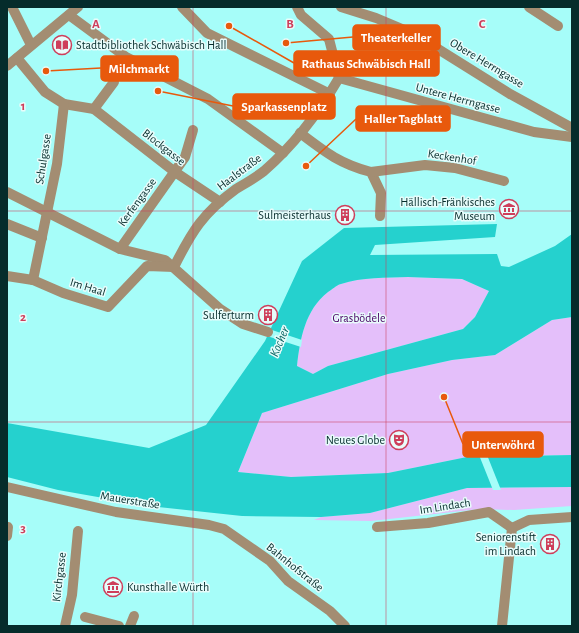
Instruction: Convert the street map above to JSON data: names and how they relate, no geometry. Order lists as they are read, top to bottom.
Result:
{
  "streets": {
    "street": [
      "Obere Herrngasse",
      "Untere Herrngasse",
      "Blockgasse",
      "Keckenhof",
      "Schulgasse",
      "Haalstraße",
      "Kerfengasse",
      "Im Haal",
      "Mauerstraße",
      "Im Lindach",
      "Bahnhofstraße",
      "Kirchgasse"
    ]
  },
  "crossings": [
    ["Untere Herrngasse", "Haalstraße"],
    ["Blockgasse", "Haalstraße"],
    ["Blockgasse", "Kerfengasse"],
    ["Schulgasse", "Im Haal"],
    ["Haalstraße", "Im Haal"],
    ["Mauerstraße", "Bahnhofstraße"]
  ],
  "water": ["Kocher"],
  "parks": ["Grasbödele"],
  "places": {
    "other": [
      "Rathaus Schwäbisch Hall",
      "Theaterkeller",
      "Milchmarkt",
      "Sparkassenplatz",
      "Haller Tagblatt",
      "Unterwöhrd"
    ],
    "library": ["Stadtbibliothek Schwäbisch Hall"],
    "museum": ["Hällisch-Fränkisches Museum", "Kunsthalle Würth"],
    "building": ["Sulmeisterhaus", "Sulferturm", "Seniorenstift im Lindach"],
    "theatre": ["Neues Globe"]
  },
  "grid": {
    "columns": ["A", "B", "C"],
    "rows": ["1", "2", "3"]
  }
}
